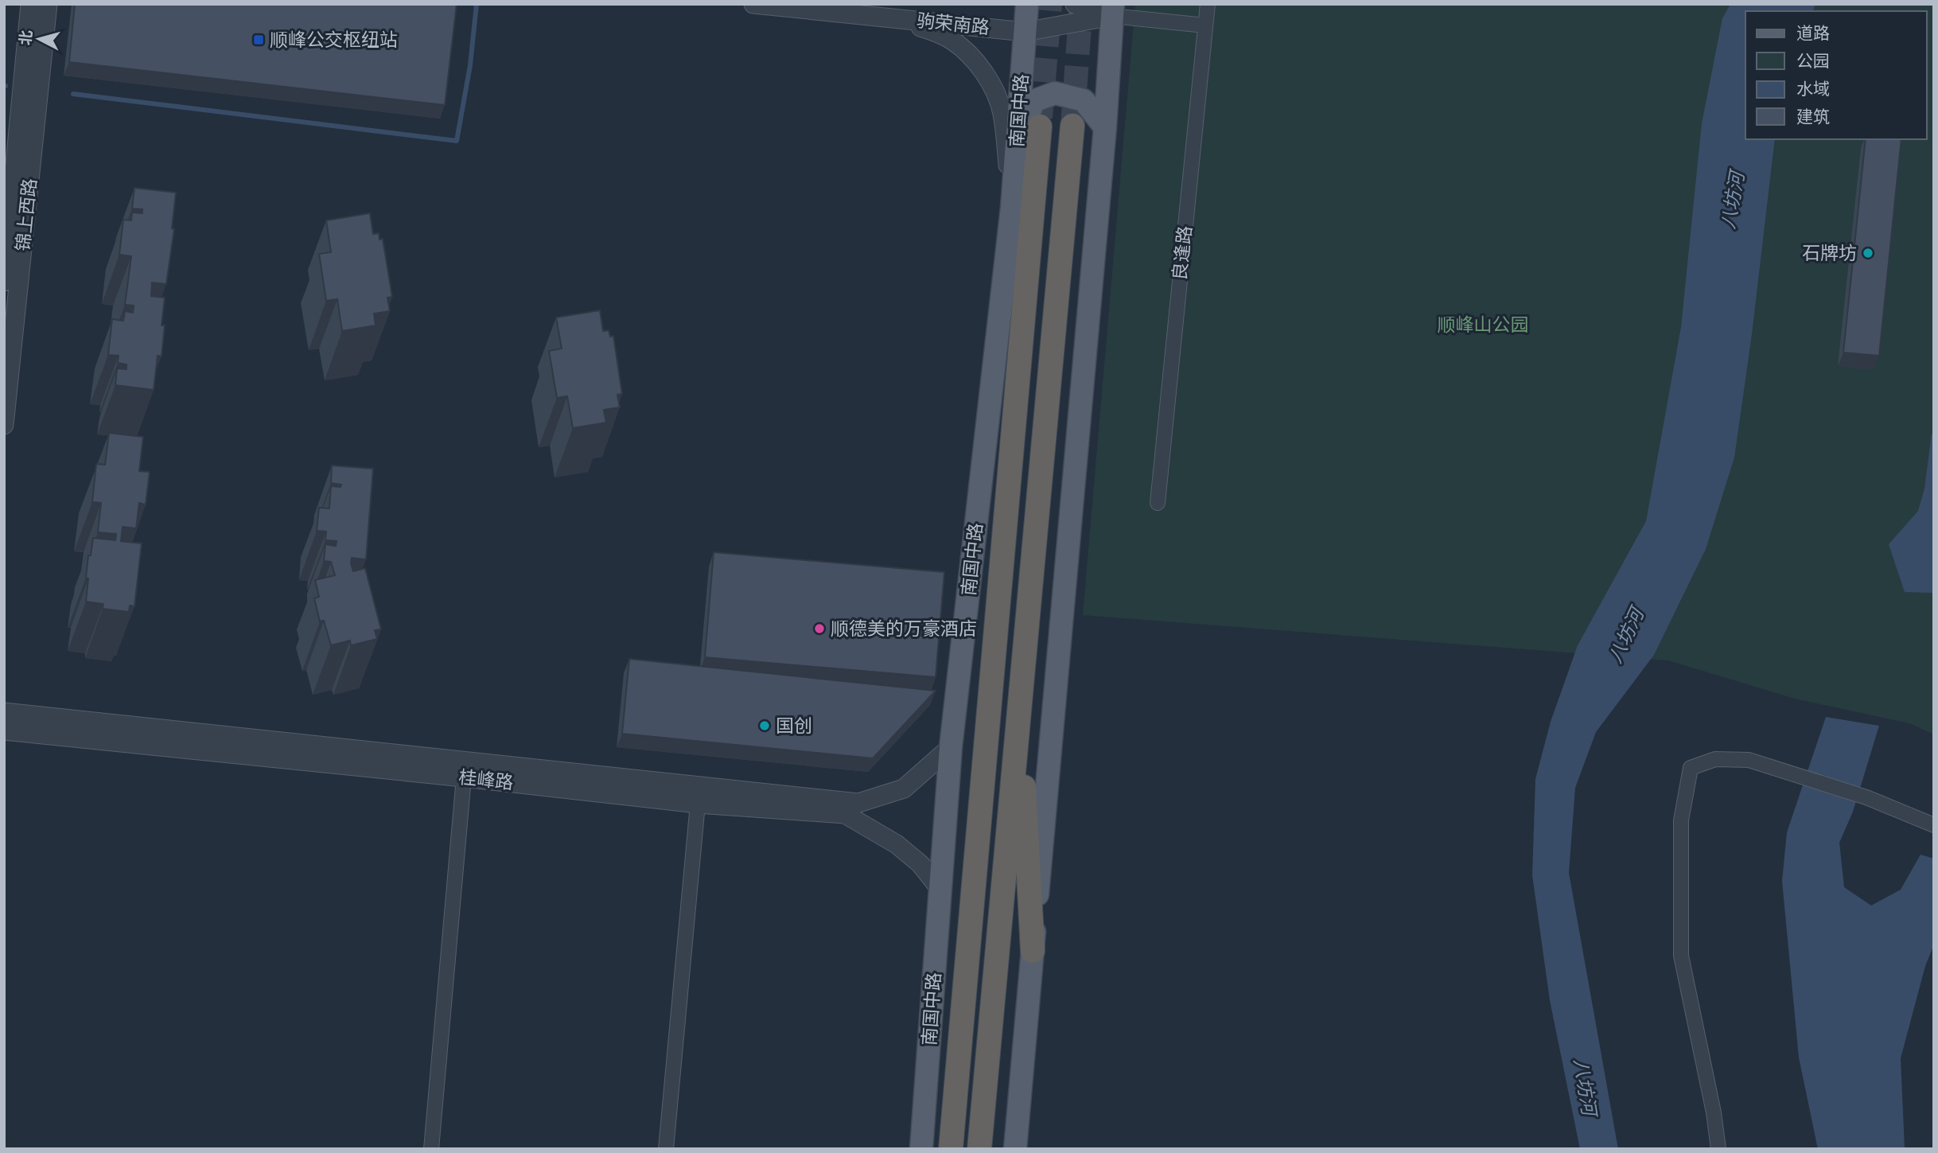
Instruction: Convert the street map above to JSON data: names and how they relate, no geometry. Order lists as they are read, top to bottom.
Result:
{
  "streets": {
    "highway": ["南国中路"],
    "street": [
      "驹荣南路",
      "锦上西路",
      "良逢路",
      "桂峰路"
    ]
  },
  "crossings": [
    ["驹荣南路", "南国中路"],
    ["南国中路", "桂峰路"]
  ],
  "water": ["八坊河"],
  "parks": ["顺峰山公园"],
  "places": {
    "transit": ["顺峰公交枢纽站"],
    "other": ["石牌坊", "顺德美的万豪酒店", "国创"]
  },
  "legend": [
    "道路",
    "公园",
    "水域",
    "建筑"
  ],
  "north": "left"
}
